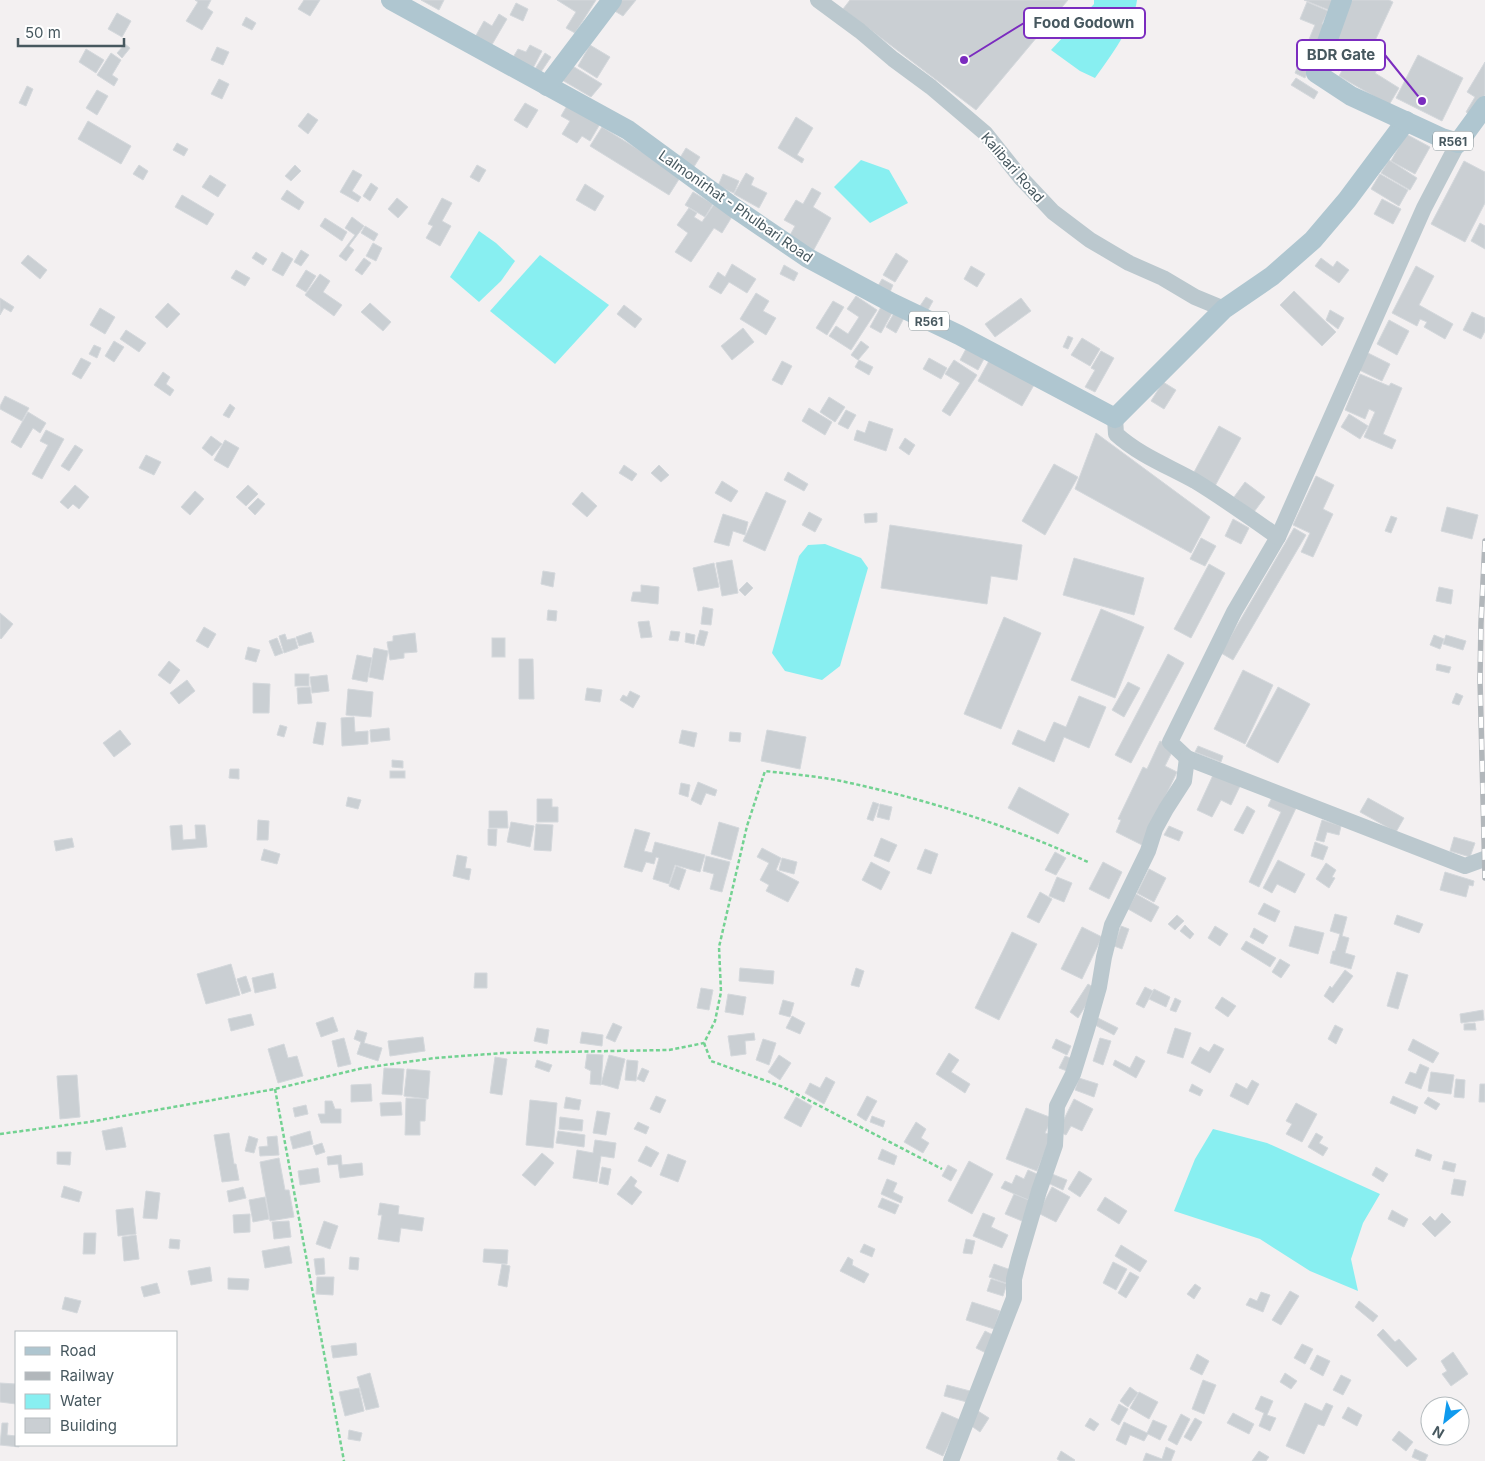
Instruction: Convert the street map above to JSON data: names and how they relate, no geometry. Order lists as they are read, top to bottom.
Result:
{
  "streets": {
    "main road": ["R561", "Lalmonirhat - Phulbari Road"],
    "street": ["Kalibari Road"]
  },
  "places": ["Food Godown", "BDR Gate"],
  "legend": [
    "Road",
    "Railway",
    "Water",
    "Building"
  ],
  "scale_bar": "50 m",
  "north": "bottom left"
}
